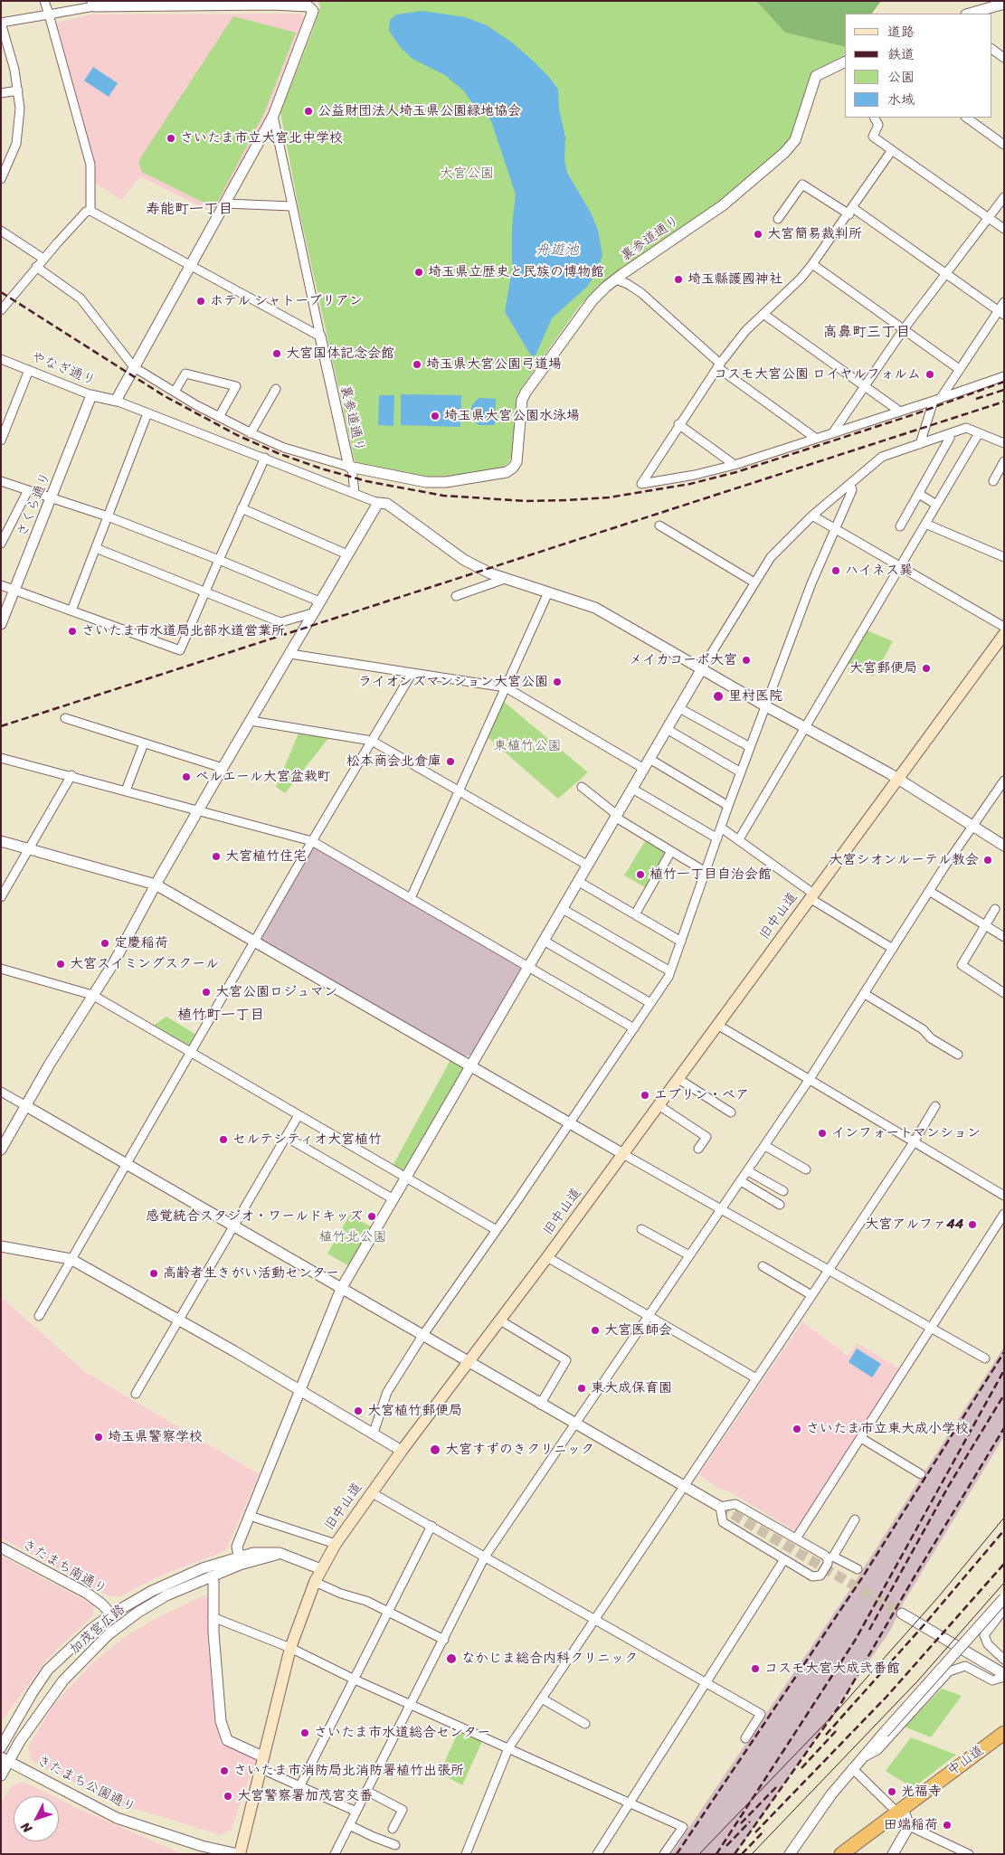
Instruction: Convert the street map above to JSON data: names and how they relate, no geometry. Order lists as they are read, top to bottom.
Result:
{
  "streets": {
    "highway": ["中山道"],
    "main road": ["旧中山道"],
    "street": [
      "裏参道通り",
      "やなぎ通り",
      "さくら通り",
      "きたまち南通り",
      "加茂宮広路",
      "きたまち公園通り"
    ]
  },
  "crossings": [
    ["やなぎ通り", "さくら通り"],
    ["旧中山道", "加茂宮広路"],
    ["旧中山道", "きたまち公園通り"],
    ["きたまち南通り", "加茂宮広路"],
    ["加茂宮広路", "きたまち公園通り"]
  ],
  "districts": ["寿能町一丁目", "高鼻町三丁目", "植竹町一丁目"],
  "water": ["舟遊池"],
  "parks": ["大宮公園", "東植竹公園", "植竹北公園"],
  "places": [
    "公益財団法人埼玉県公園緑地協会",
    "さいたま市立大宮北中学校",
    "大宮簡易裁判所",
    "埼玉県立歴史と民族の博物館",
    "埼玉縣護國神社",
    "ホテル シャトーブリアン",
    "大宮国体記念会館",
    "埼玉県大宮公園弓道場",
    "コスモ大宮公園 ロイヤルフォルム",
    "埼玉県大宮公園水泳場",
    "ハイネス巽",
    "さいたま市水道局北部水道営業所",
    "メイカコーポ大宮",
    "大宮郵便局",
    "ライオンズマンション大宮公園",
    "里村医院",
    "松本商会北倉庫",
    "ベルエール大宮盆栽町",
    "大宮植竹住宅",
    "大宮シオンルーテル教会",
    "植竹一丁目自治会館",
    "定慶稲荷",
    "大宮スイミングスクール",
    "大宮公園ロジュマン",
    "エブリン・ベア",
    "インフォートマンション",
    "セルテシティオ大宮植竹",
    "感覚統合スタジオ・ワールドキッズ",
    "大宮アルファ44",
    "高齢者生きがい活動センター",
    "大宮医師会",
    "東大成保育園",
    "大宮植竹郵便局",
    "さいたま市立東大成小学校",
    "埼玉県警察学校",
    "大宮すずのきクリニック",
    "なかじま総合内科クリニック",
    "コスモ大宮大成弐番館",
    "さいたま市水道総合センター",
    "さいたま市消防局北消防署植竹出張所",
    "光福寺",
    "大宮警察署加茂宮交番",
    "田端稲荷"
  ],
  "legend": [
    "道路",
    "鉄道",
    "公園",
    "水域"
  ],
  "north": "bottom left"
}
